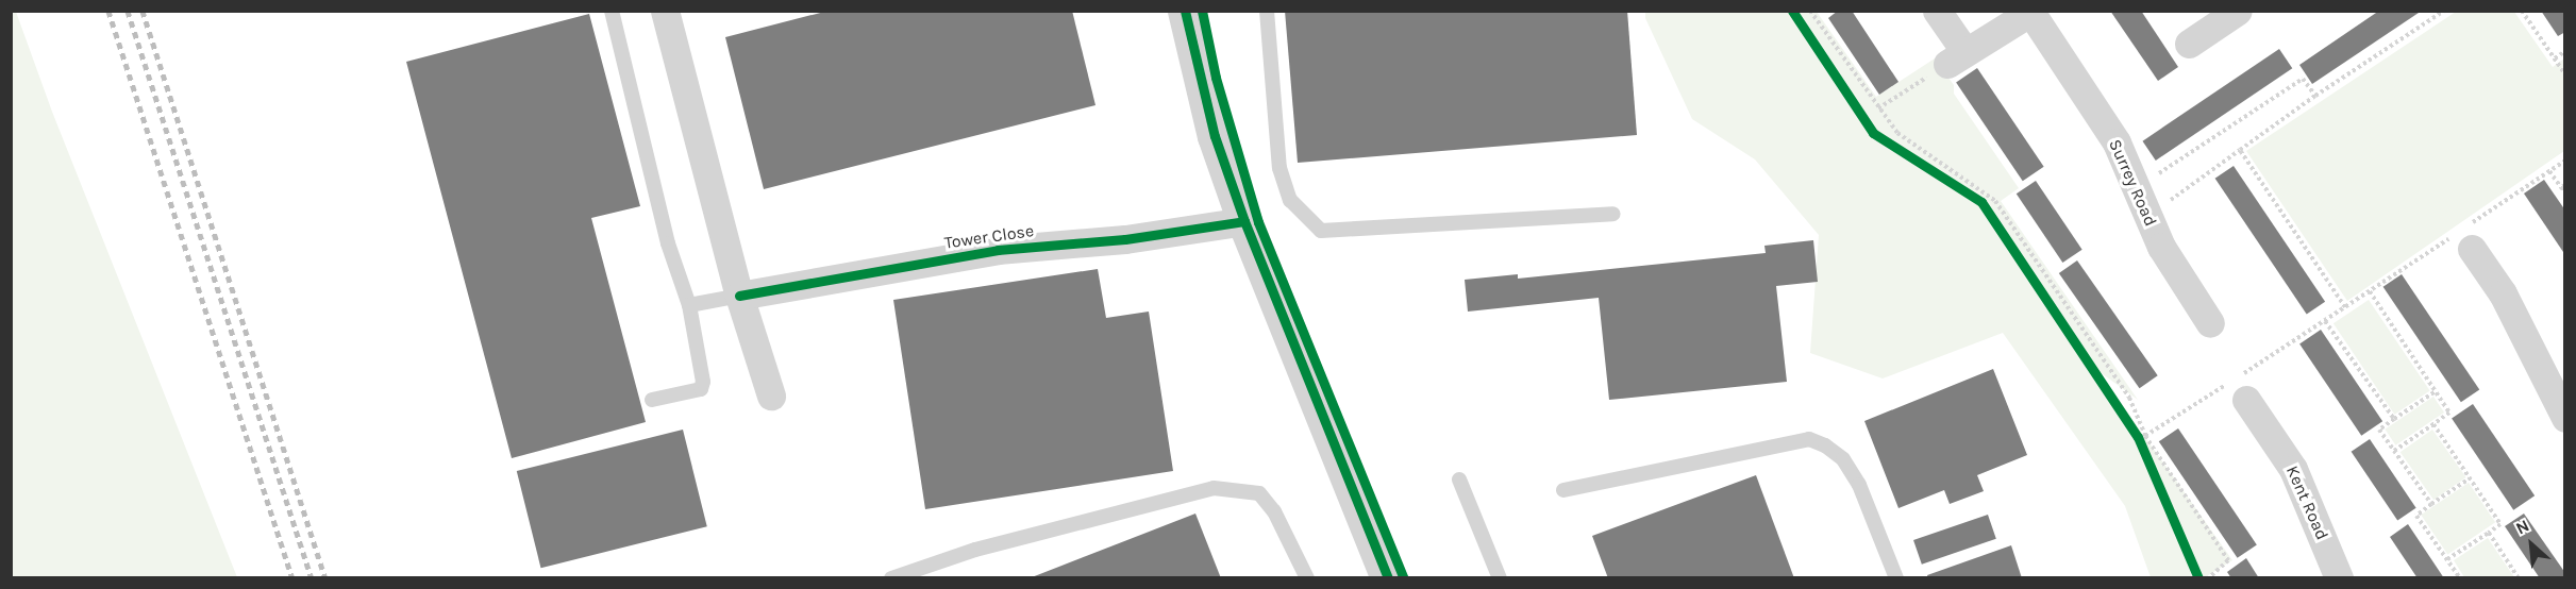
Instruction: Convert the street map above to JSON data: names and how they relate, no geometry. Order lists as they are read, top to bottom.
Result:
{
  "streets": {
    "street": ["Surrey Road", "Tower Close", "Kent Road"]
  },
  "north": "top left"
}
